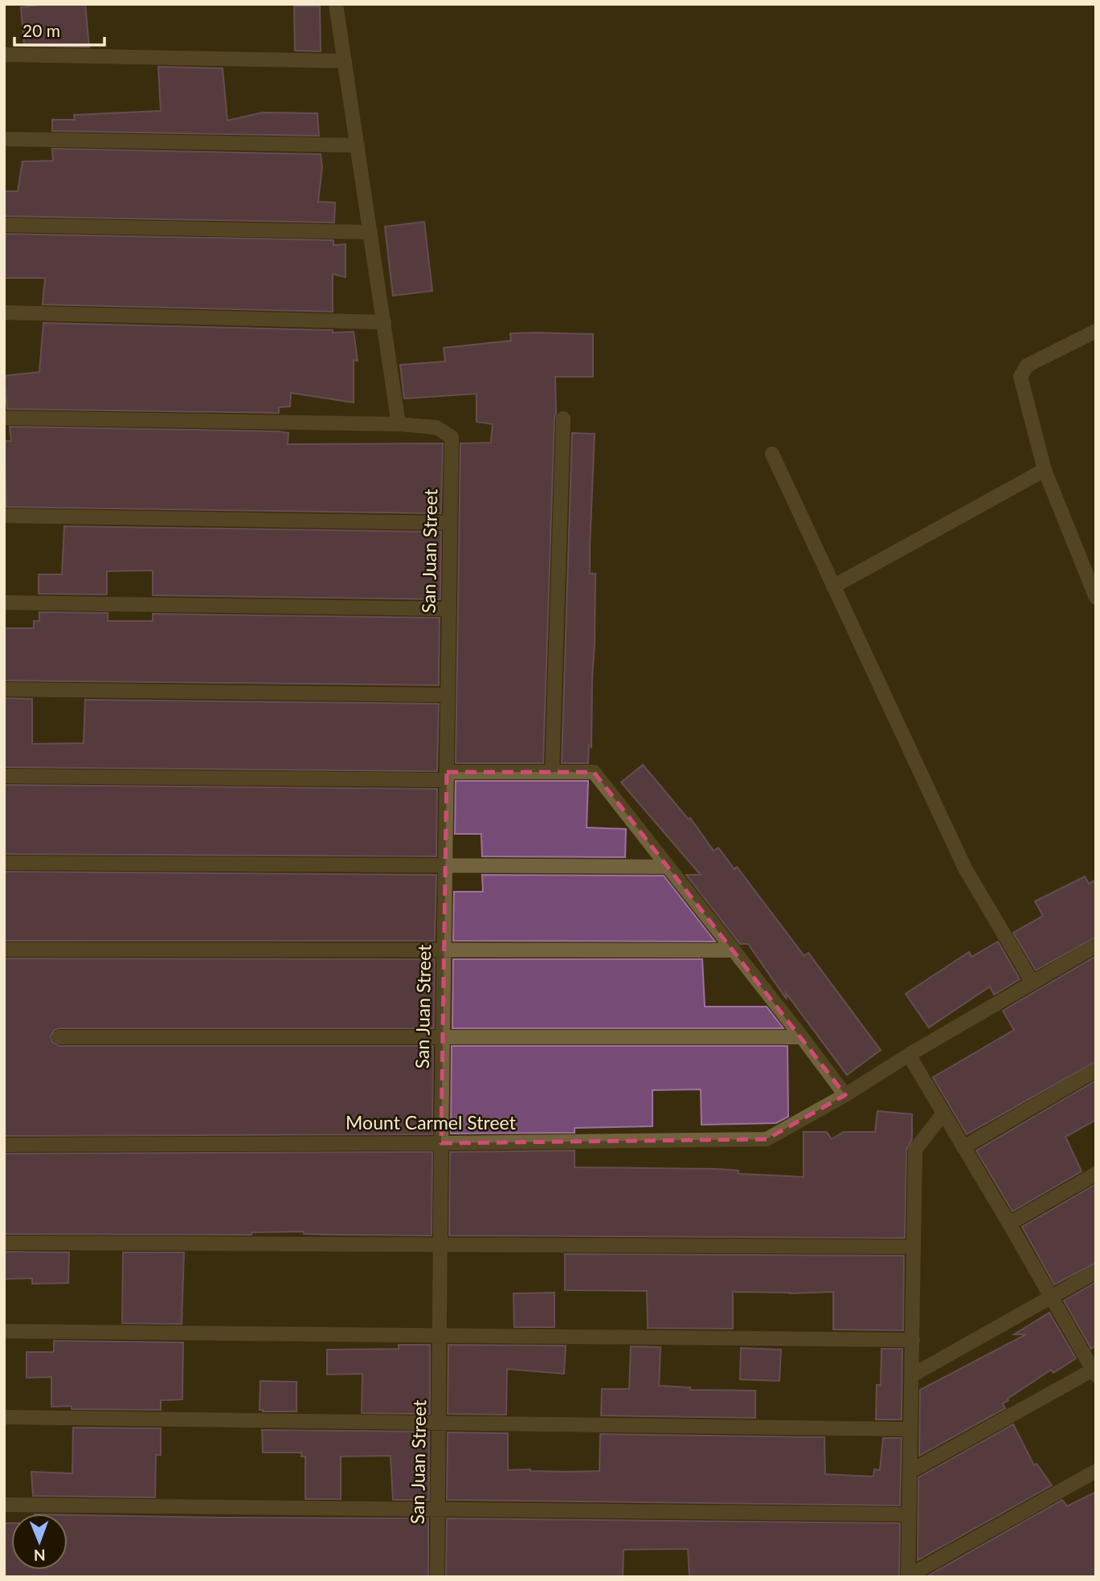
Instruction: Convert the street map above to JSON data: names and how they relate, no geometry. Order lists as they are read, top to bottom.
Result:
{
  "streets": {
    "street": ["San Juan Street", "Mount Carmel Street"]
  },
  "crossings": [
    ["San Juan Street", "Mount Carmel Street"]
  ],
  "scale_bar": "20 m",
  "north": "bottom"
}
